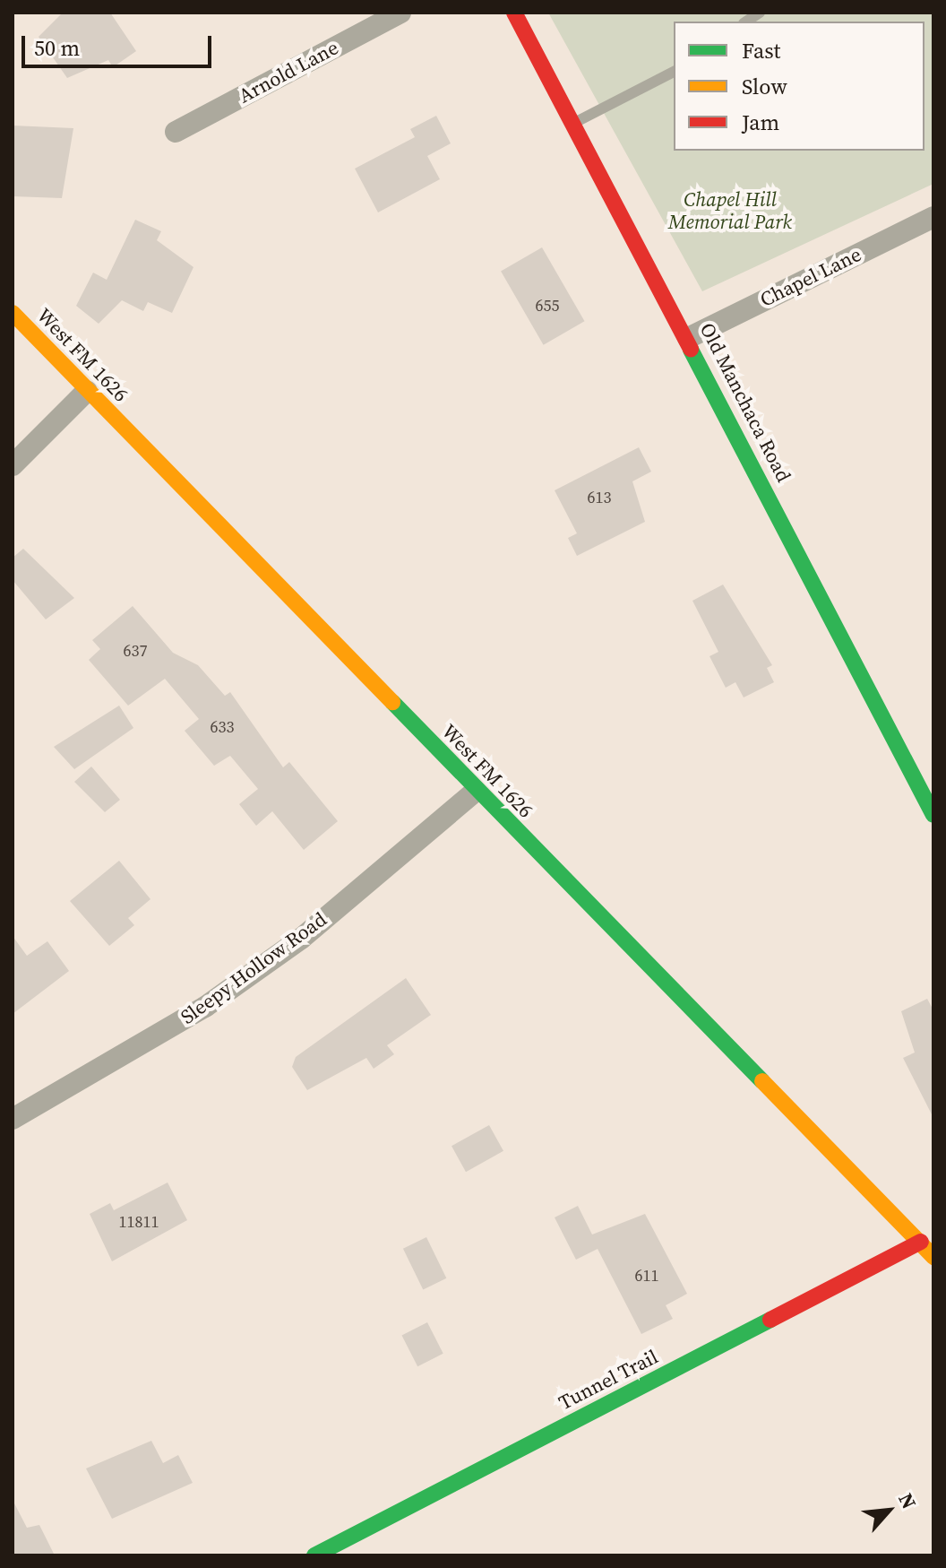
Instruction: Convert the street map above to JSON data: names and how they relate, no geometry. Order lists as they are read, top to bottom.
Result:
{
  "streets": {
    "street": [
      "Arnold Lane",
      "Chapel Lane",
      "West FM 1626",
      "Old Manchaca Road",
      "Sleepy Hollow Road",
      "Tunnel Trail"
    ]
  },
  "crossings": [
    ["Chapel Lane", "Old Manchaca Road"],
    ["West FM 1626", "Sleepy Hollow Road"],
    ["West FM 1626", "Tunnel Trail"]
  ],
  "parks": ["Chapel Hill Memorial Park"],
  "house_numbers": [
    "655",
    "613",
    "637",
    "633",
    "11811",
    "611"
  ],
  "legend": ["Fast", "Slow", "Jam"],
  "scale_bar": "50 m",
  "north": "top right"
}
